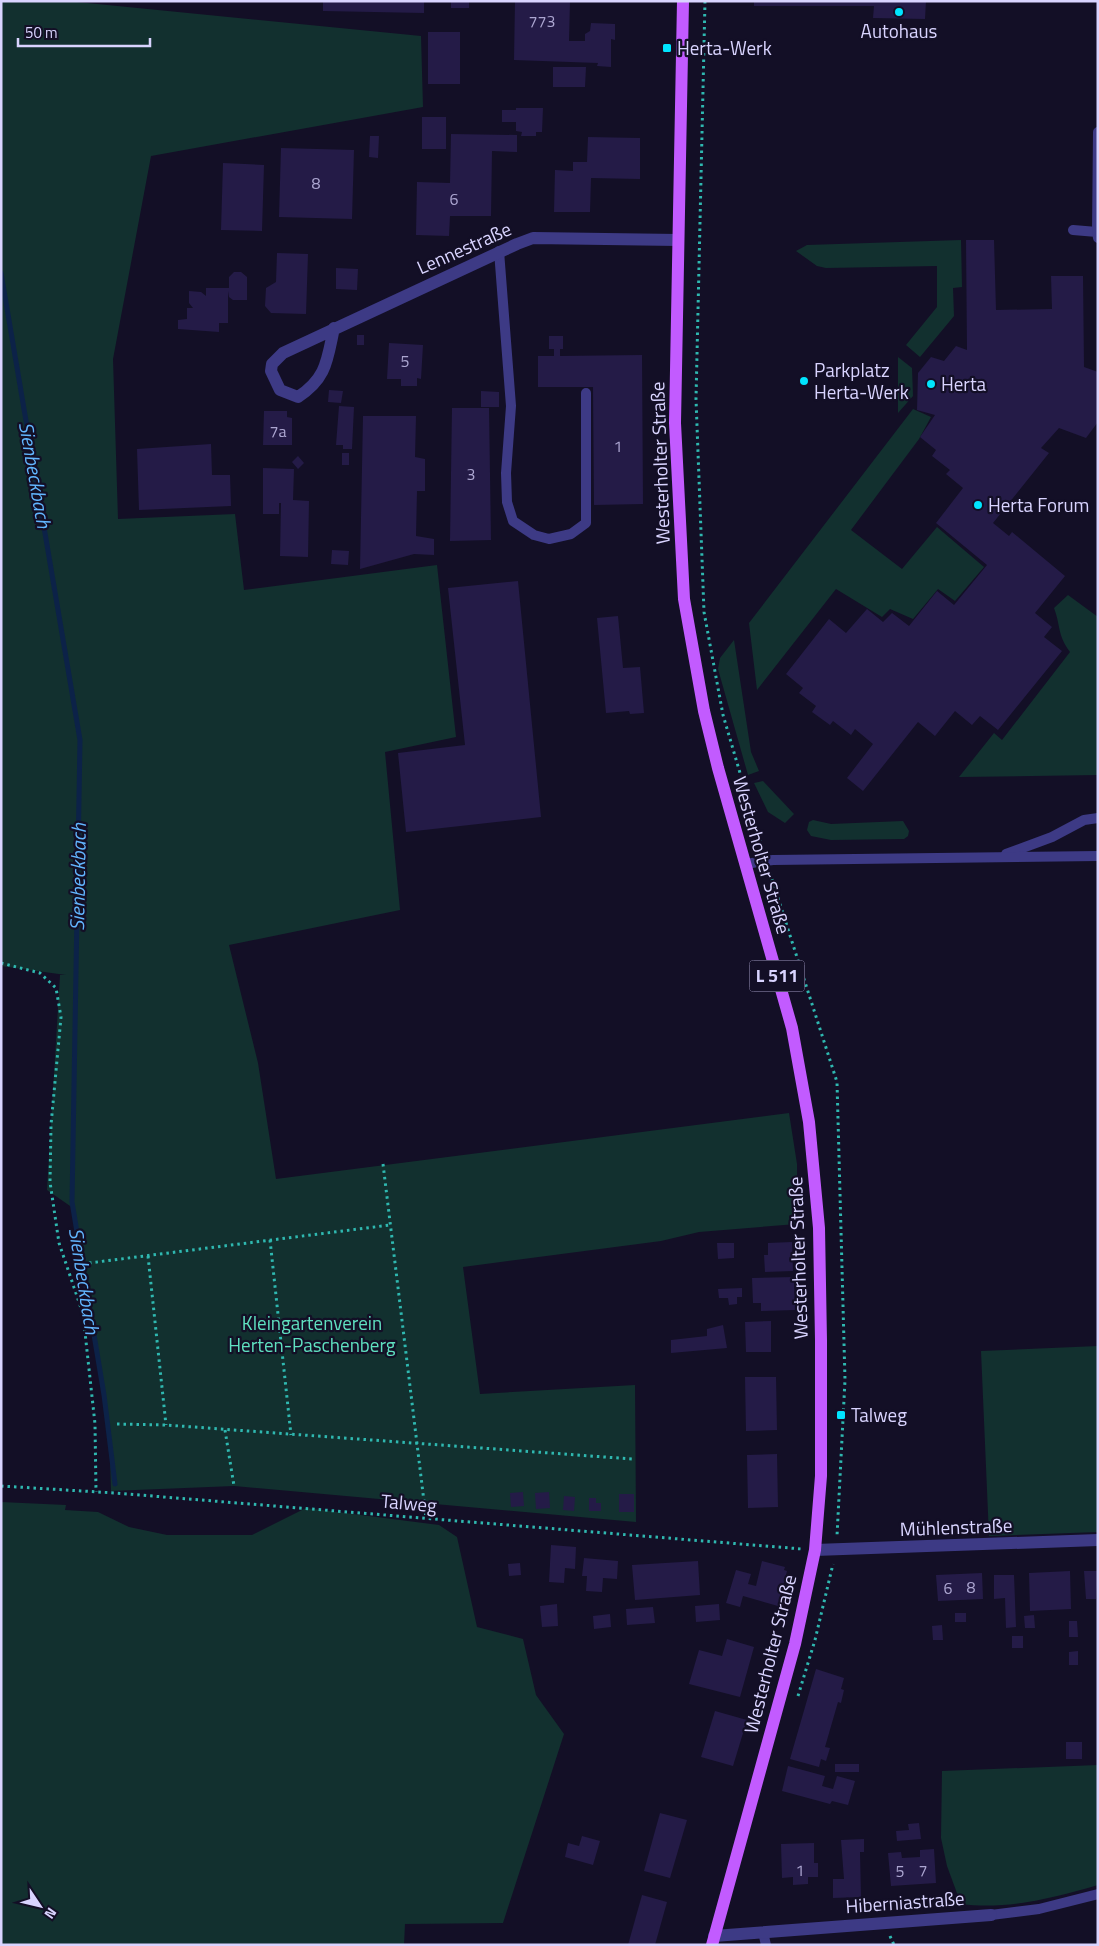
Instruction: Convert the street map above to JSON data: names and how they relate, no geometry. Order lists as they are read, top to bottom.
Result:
{
  "streets": {
    "main road": ["Westerholter Straße", "L 511"],
    "street": ["Lennestraße", "Mühlenstraße", "Hiberniastraße"],
    "path": ["Talweg"]
  },
  "crossings": [
    ["Lennestraße", "Westerholter Straße"],
    ["Westerholter Straße", "Talweg"],
    ["Westerholter Straße", "Mühlenstraße"],
    ["Westerholter Straße", "Hiberniastraße"],
    ["Talweg", "Mühlenstraße"]
  ],
  "water": ["Sienbeckbach"],
  "parks": ["Kleingartenverein Herten-Paschenberg"],
  "places": {
    "other": [
      "Autohaus",
      "Parkplatz Herta-Werk",
      "Herta",
      "Herta Forum"
    ],
    "transit": ["Herta-Werk", "Talweg"]
  },
  "house_numbers": [
    "773",
    "8",
    "6",
    "5",
    "7a",
    "1",
    "3",
    "8",
    "6",
    "1",
    "7",
    "5"
  ],
  "scale_bar": "50 m",
  "north": "bottom right"
}
